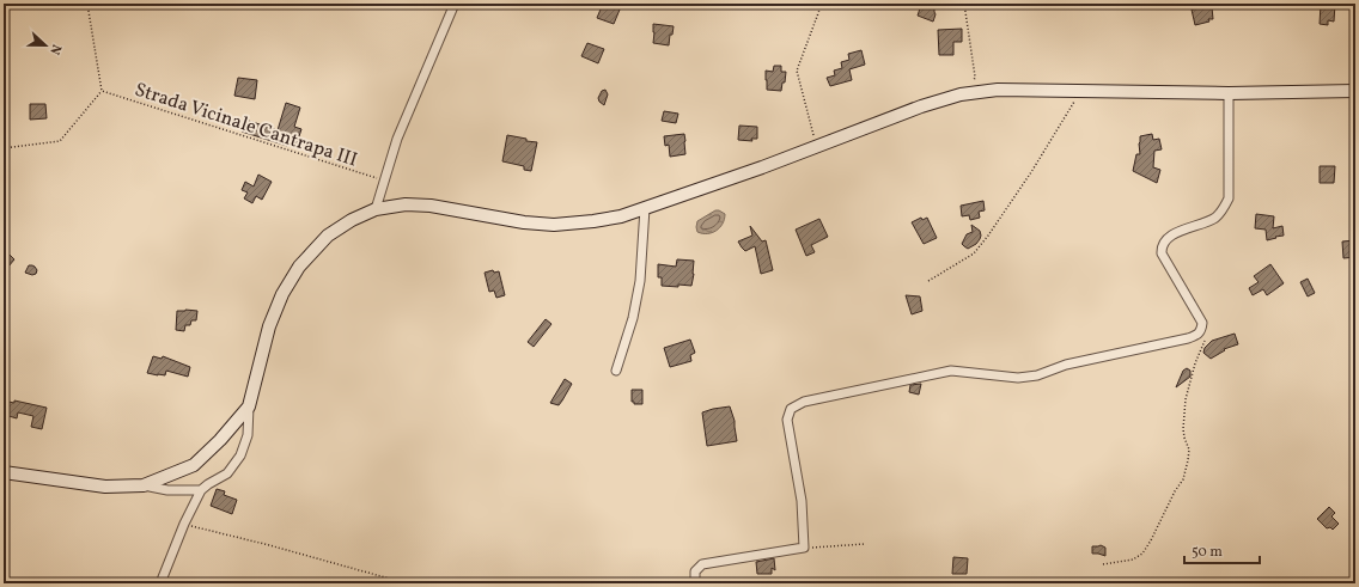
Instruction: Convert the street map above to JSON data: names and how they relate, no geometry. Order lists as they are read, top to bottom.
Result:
{
  "streets": {
    "path": ["Strada Vicinale Cantrapa III"]
  },
  "scale_bar": "50 m",
  "north": "right"
}
